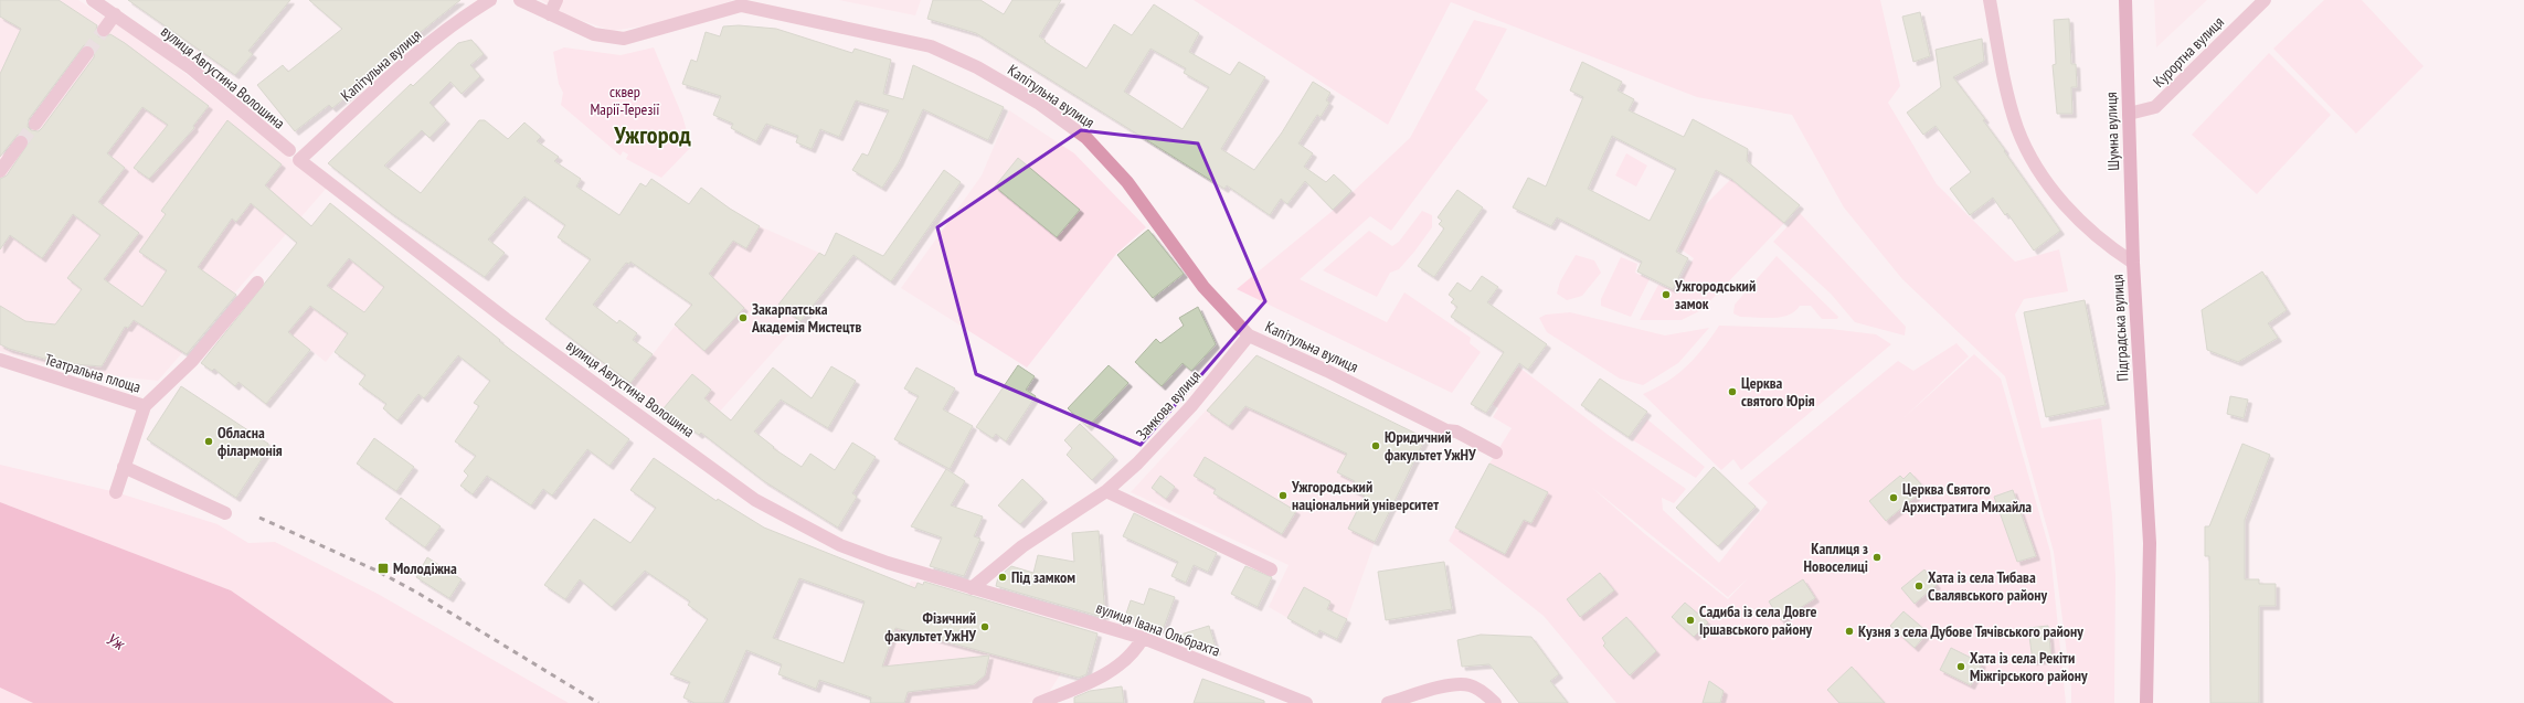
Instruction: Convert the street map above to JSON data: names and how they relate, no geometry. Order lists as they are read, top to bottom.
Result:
{
  "streets": {
    "main road": ["Шумна вулиця", "Підградська вулиця"],
    "street": [
      "Курортна вулиця",
      "Капітульна вулиця",
      "вулиця Августина Волошина",
      "Театральна площа",
      "Замкова вулиця",
      "вулиця Івана Ольбрахта"
    ]
  },
  "crossings": [
    ["Курортна вулиця", "Шумна вулиця"],
    ["Капітульна вулиця", "вулиця Августина Волошина"],
    ["Капітульна вулиця", "Замкова вулиця"],
    ["вулиця Августина Волошина", "Замкова вулиця"],
    ["вулиця Августина Волошина", "вулиця Івана Ольбрахта"],
    ["Шумна вулиця", "Підградська вулиця"],
    ["Замкова вулиця", "вулиця Івана Ольбрахта"]
  ],
  "districts": ["Ужгород"],
  "water": ["Уж"],
  "parks": ["сквер Марії-Терезії"],
  "places": {
    "other": [
      "Ужгородський замок",
      "Закарпатська Академія Мистецтв",
      "Церква святого Юрія",
      "Обласна філармонія",
      "Юридичний факультет УжНУ",
      "Ужгородський національний університет",
      "Церква Святого Архистратига Михайла",
      "Каплиця з Новоселиці",
      "Під замком",
      "Хата із села Тибава Свалявського району",
      "Садиба із села Довге Іршавського району",
      "Фізичний факультет УжНУ",
      "Кузня з села Дубове Тячівського району",
      "Хата із села Рекіти Міжгірського району"
    ],
    "transit": ["Молодіжна"]
  }
}
